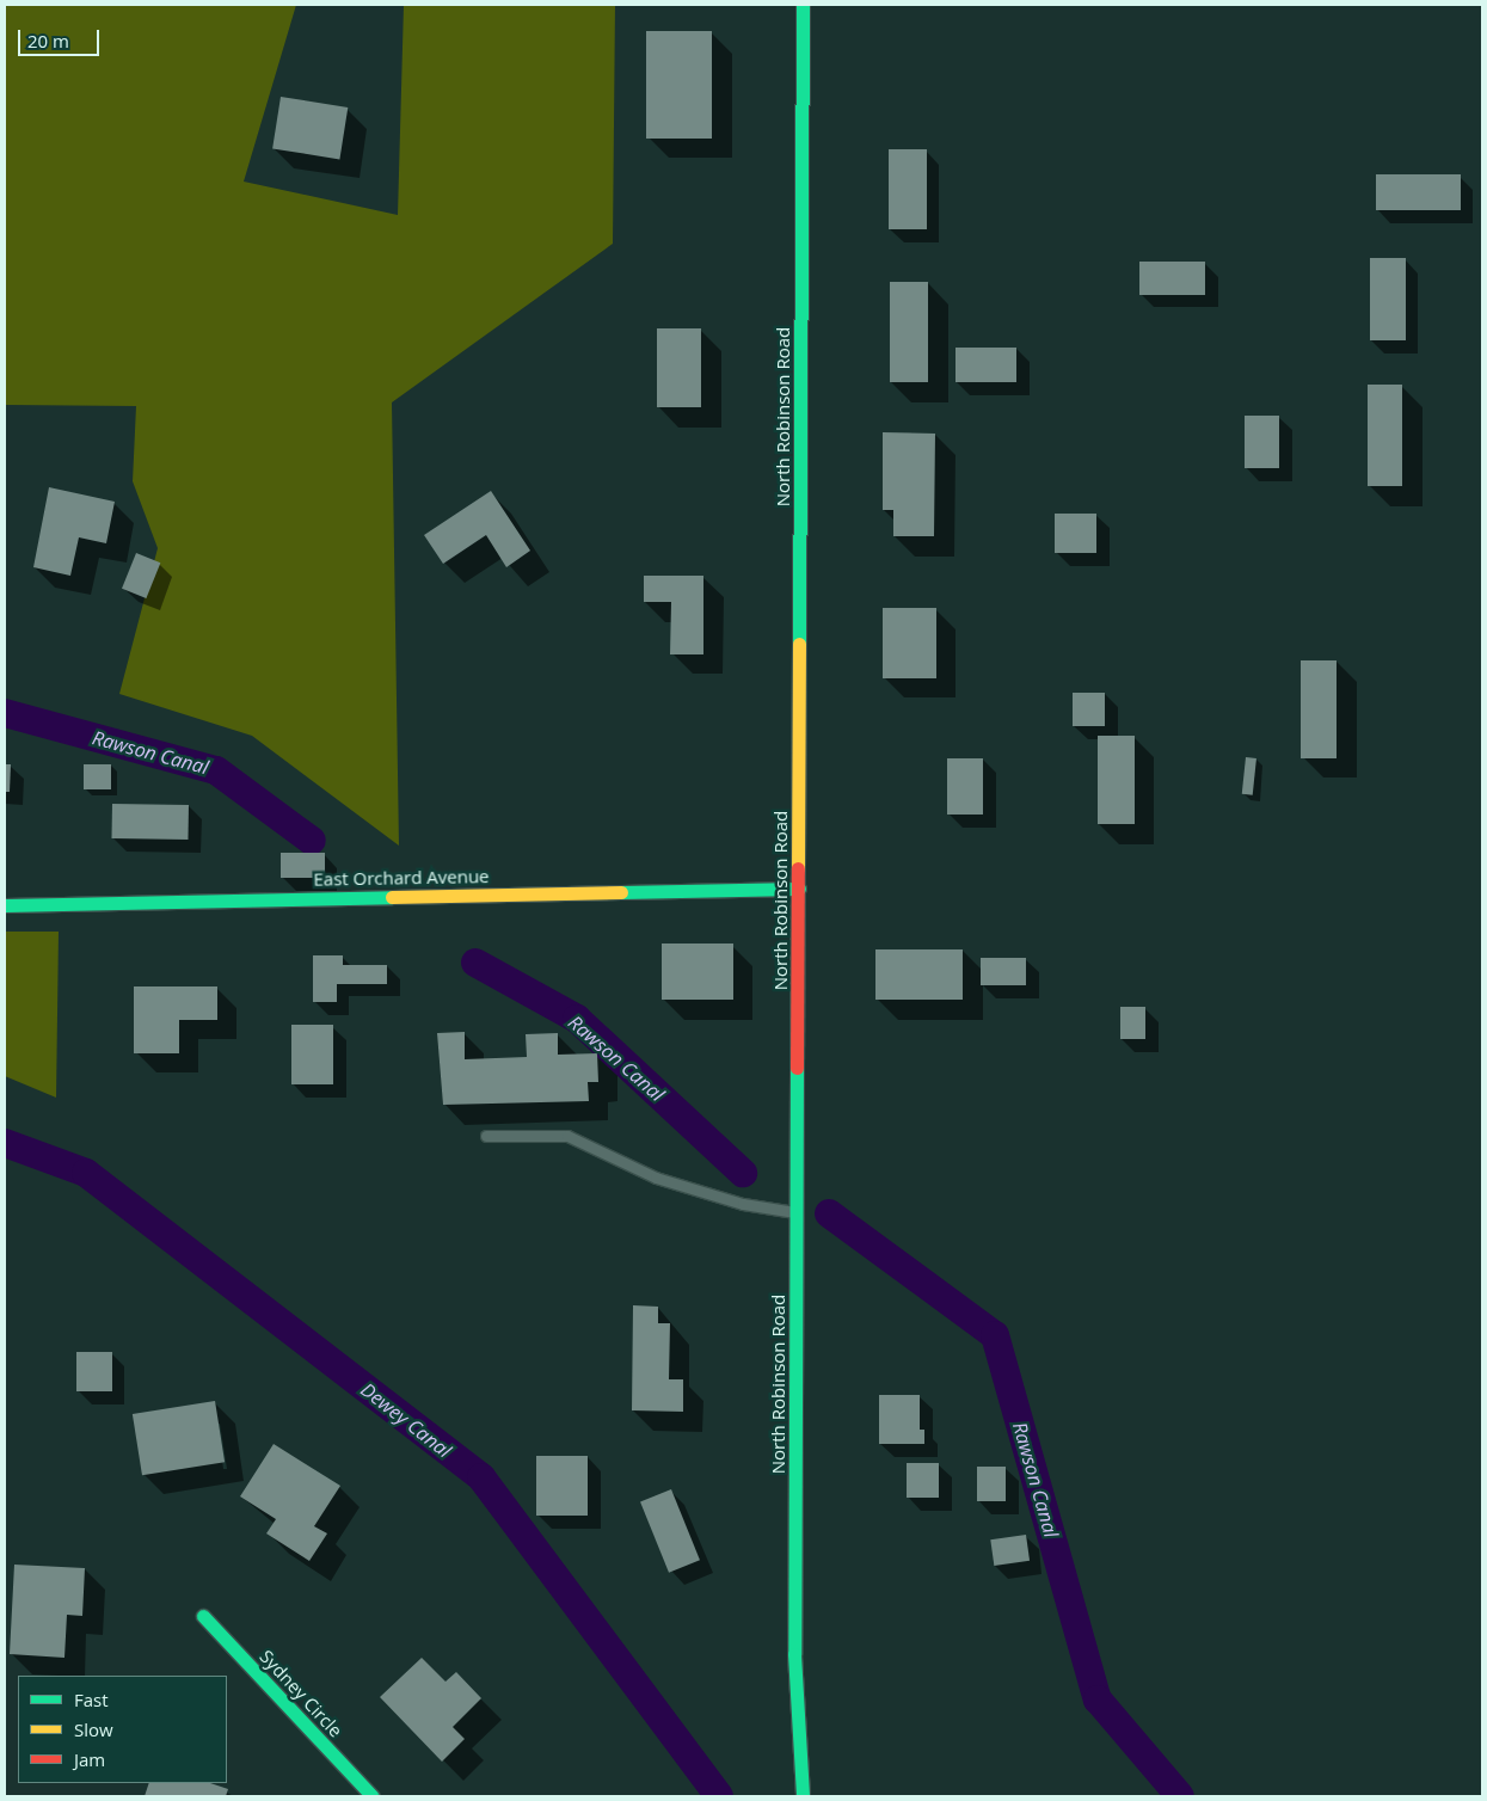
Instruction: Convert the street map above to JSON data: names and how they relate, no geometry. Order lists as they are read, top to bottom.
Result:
{
  "streets": {
    "street": ["North Robinson Road", "East Orchard Avenue", "Sydney Circle"]
  },
  "crossings": [
    ["North Robinson Road", "East Orchard Avenue"]
  ],
  "water": ["Rawson Canal", "Dewey Canal"],
  "legend": ["Fast", "Slow", "Jam"],
  "scale_bar": "20 m"
}
